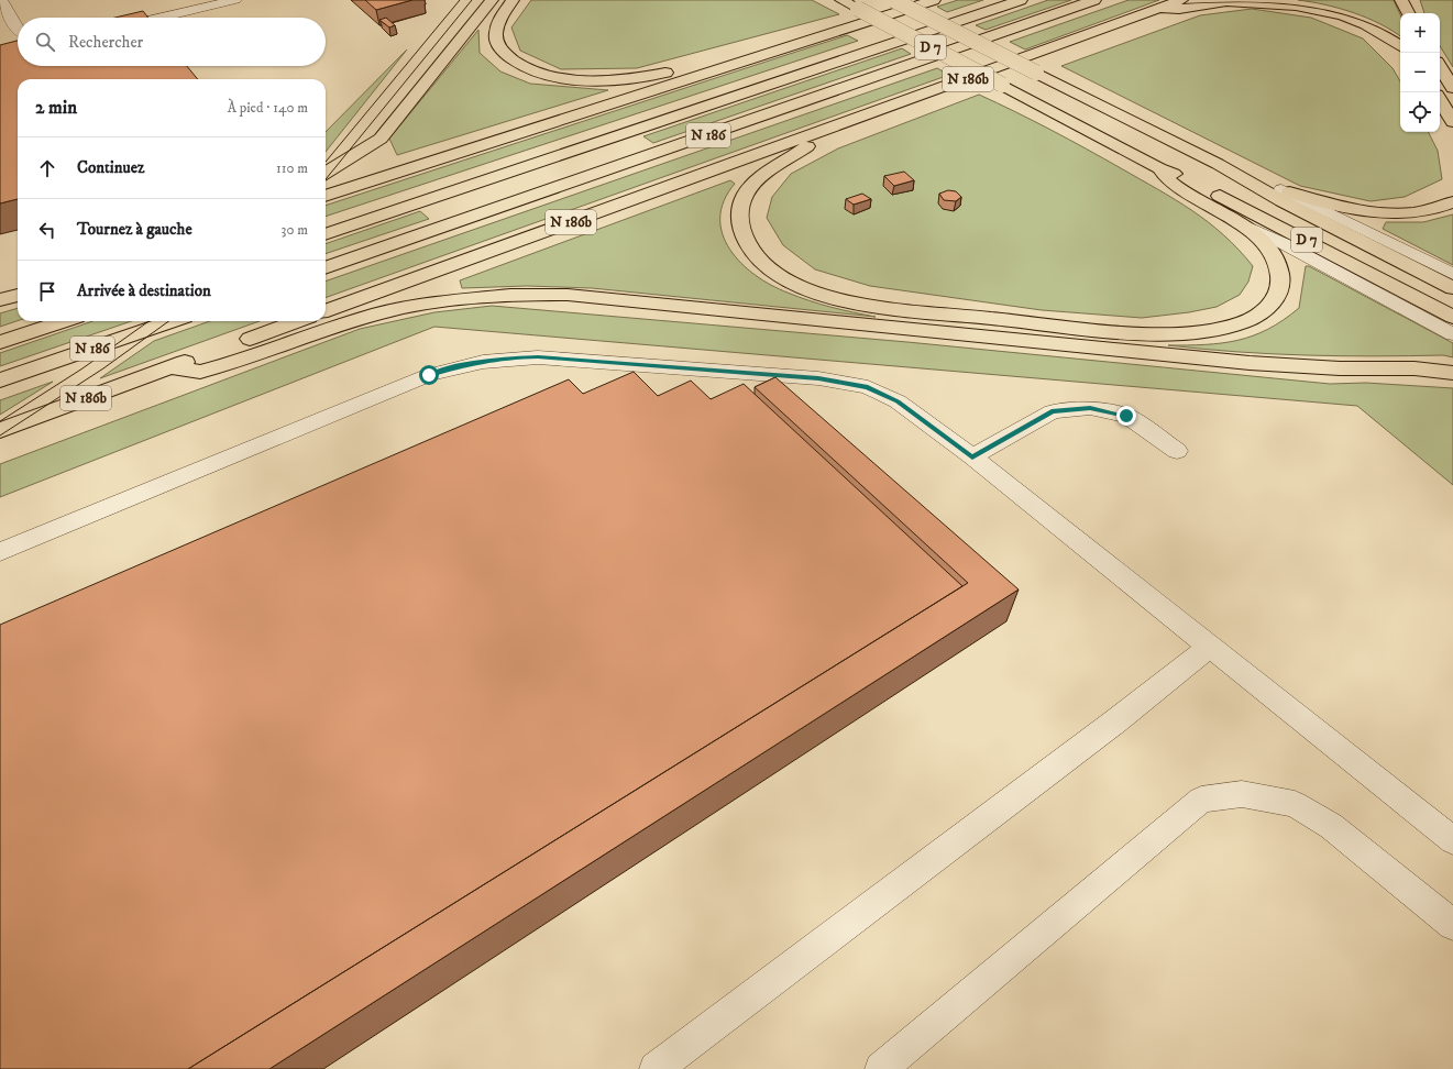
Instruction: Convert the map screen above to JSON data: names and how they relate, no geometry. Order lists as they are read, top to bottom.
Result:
{
  "streets": {
    "highway": ["D 7", "N 186b", "N 186"]
  },
  "page": {
    "map_buttons": ["+", "−"],
    "search": "Rechercher",
    "heading": ["2 min", "À pied · 140 m"],
    "list": [
      ["Continuez", "110 m"],
      ["Tournez à gauche", "30 m"],
      "Arrivée à destination"
    ]
  }
}
